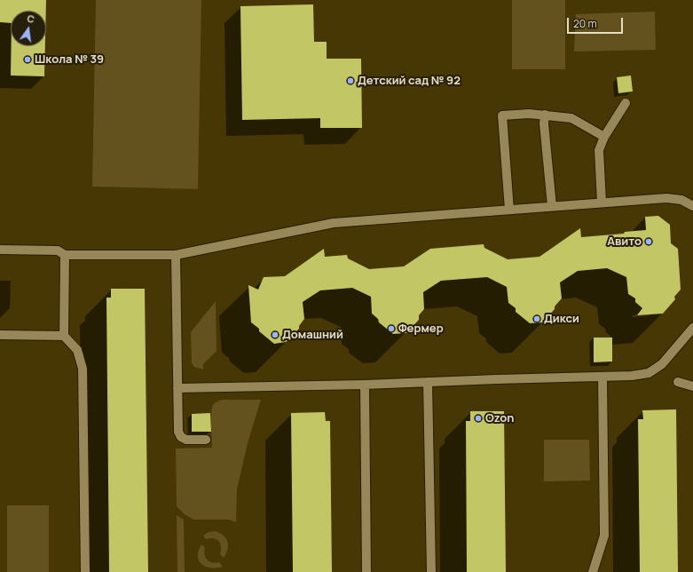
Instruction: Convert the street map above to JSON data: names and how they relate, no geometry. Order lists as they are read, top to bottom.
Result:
{
  "places": [
    "Школа № 39",
    "Детский сад № 92",
    "Авито",
    "Дикси",
    "Фермер",
    "Домашний",
    "Ozon"
  ],
  "scale_bar": "20 m",
  "north": "top"
}
